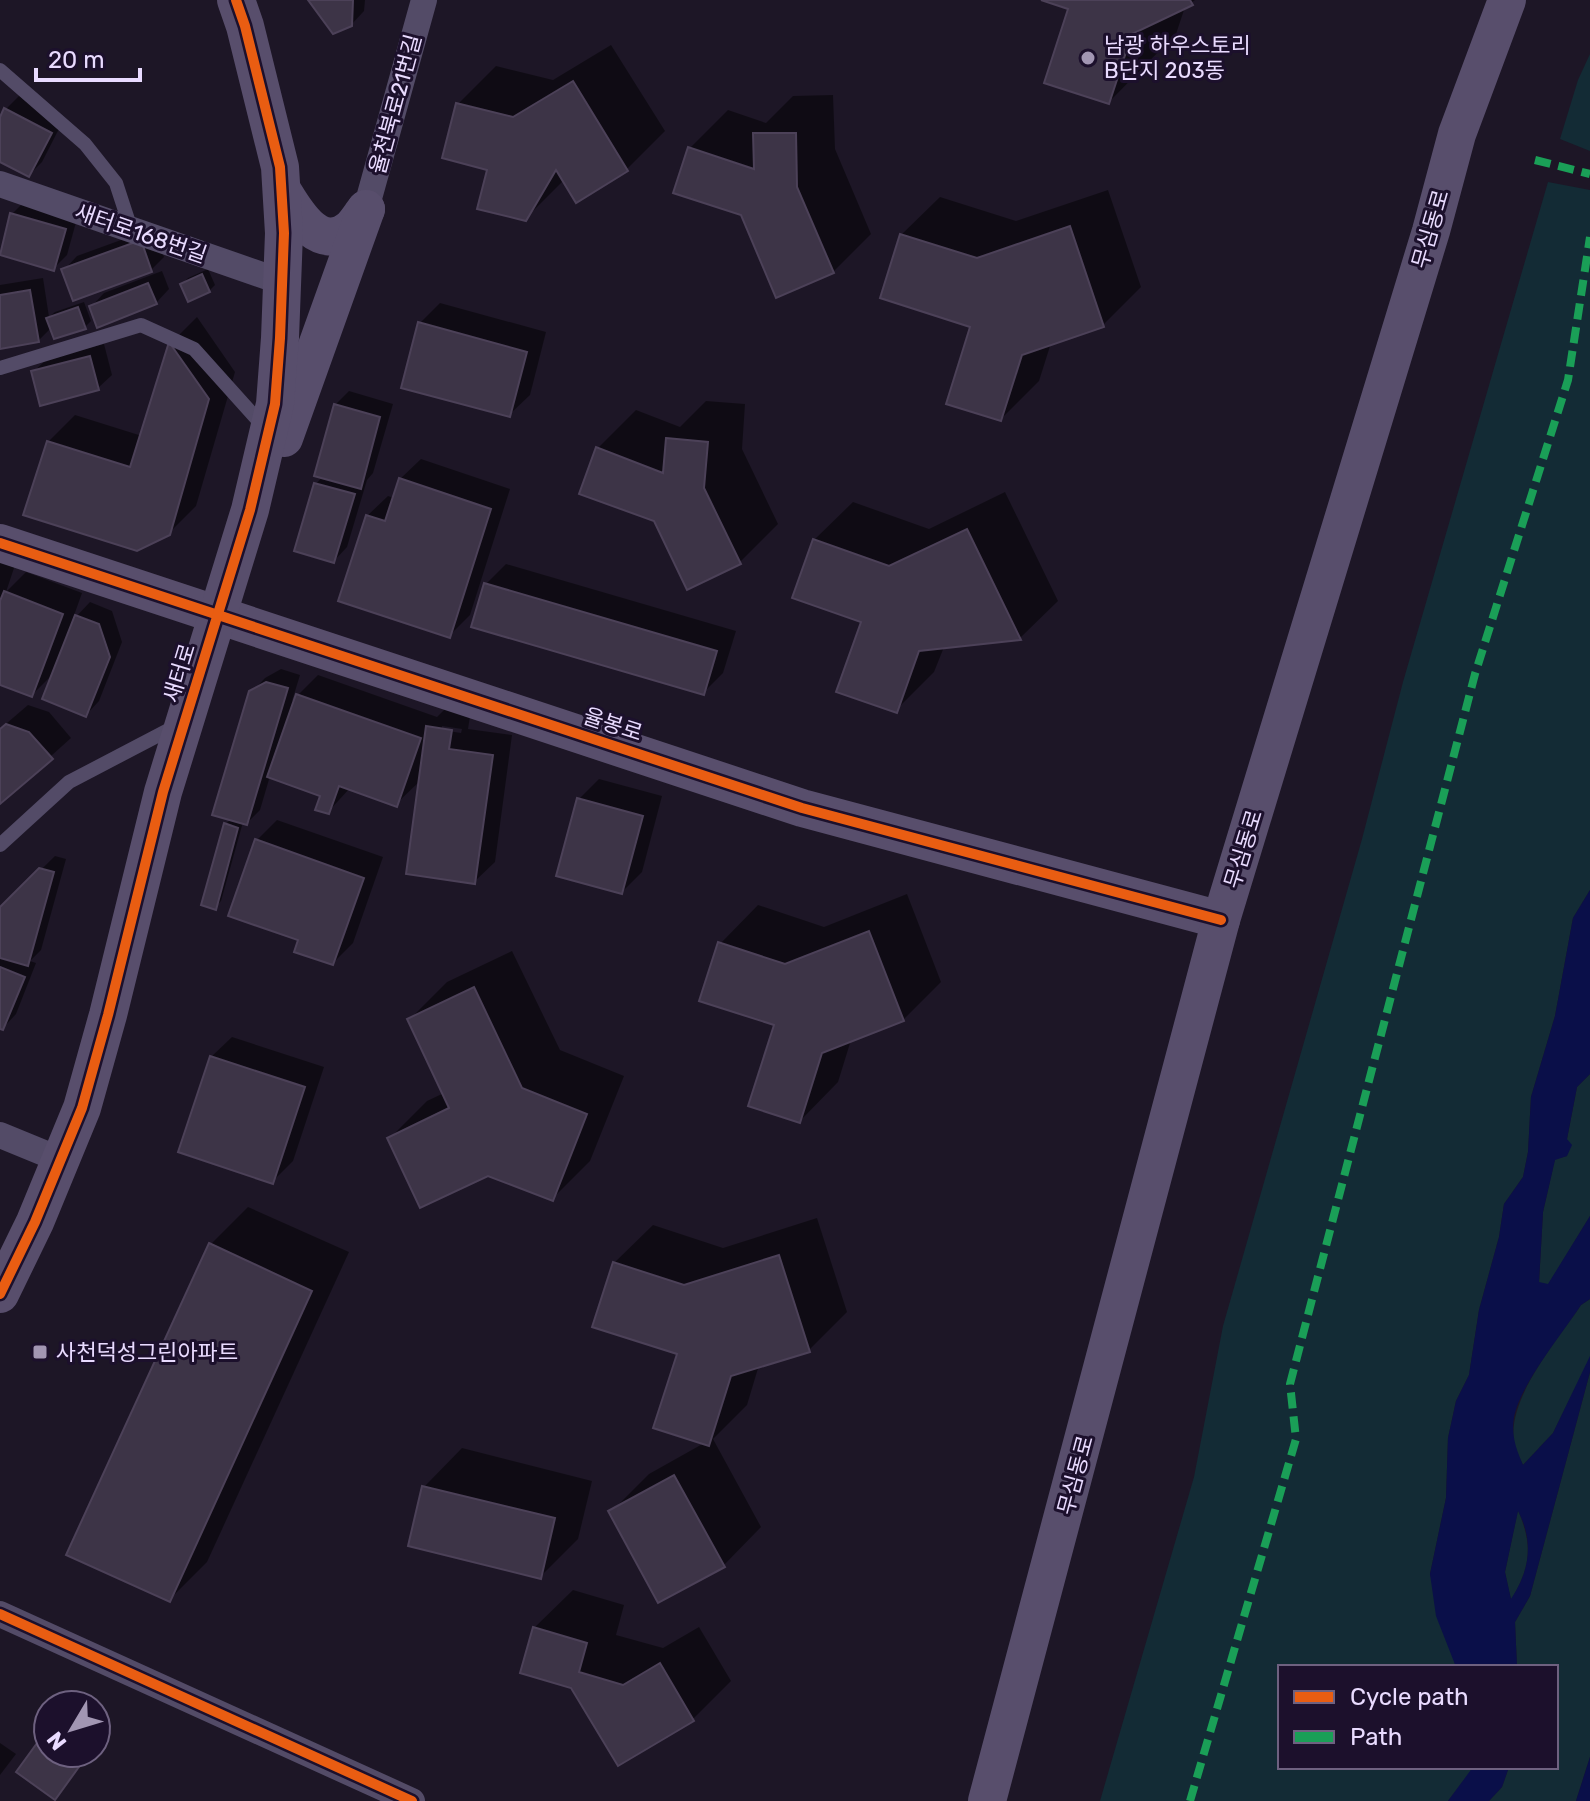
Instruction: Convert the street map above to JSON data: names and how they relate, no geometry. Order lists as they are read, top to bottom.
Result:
{
  "streets": {
    "street": [
      "율천북로21번길",
      "무심동로",
      "새터로168번길",
      "새터로",
      "율봉로"
    ]
  },
  "crossings": [
    ["무심동로", "율봉로"],
    ["새터로168번길", "새터로"],
    ["새터로", "율봉로"]
  ],
  "places": {
    "other": ["남광 하우스토리 B단지 203동"],
    "transit": ["사천덕성그린아파트"]
  },
  "legend": ["Cycle path", "Path"],
  "scale_bar": "20 m",
  "north": "bottom left"
}
